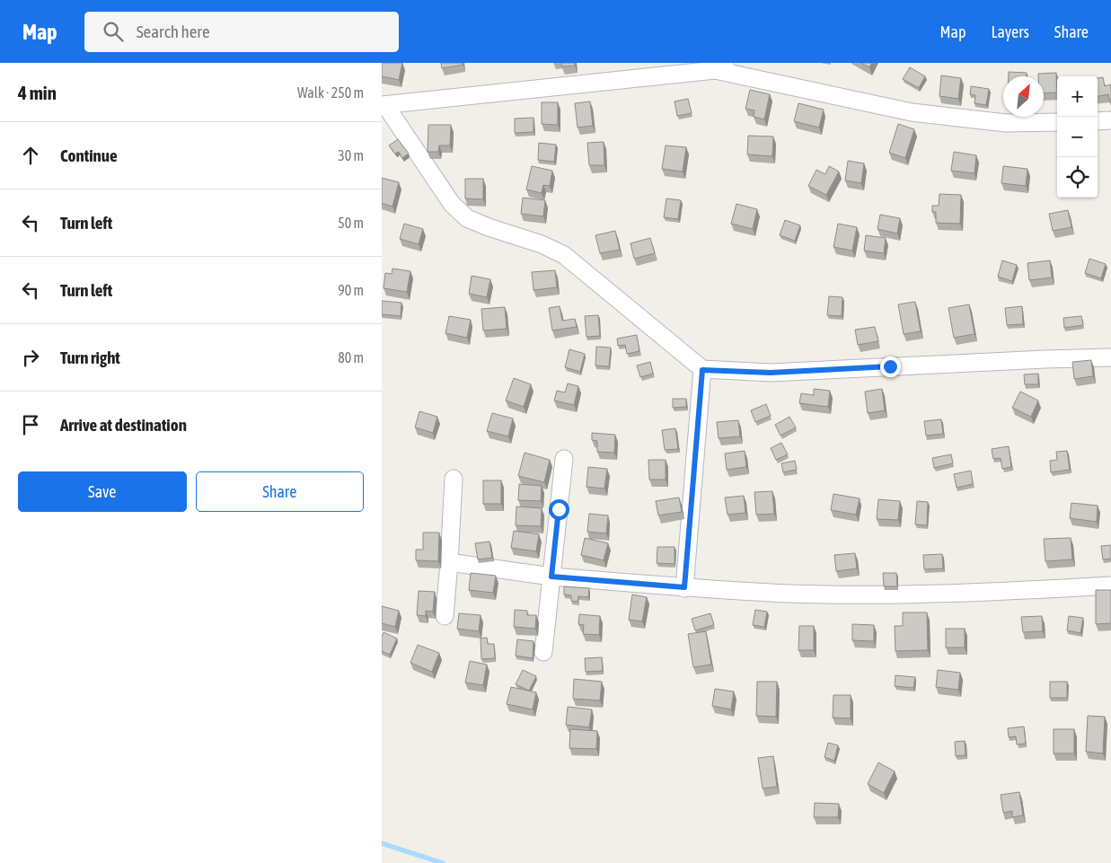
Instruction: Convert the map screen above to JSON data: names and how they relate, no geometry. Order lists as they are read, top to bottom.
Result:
{
  "north": "top right",
  "page": {
    "header": "Map",
    "search": "Search here",
    "nav": ["Map", "Layers", "Share"],
    "heading": ["4 min", "Walk · 250 m"],
    "map_buttons": ["+", "−"],
    "list": [
      ["Continue", "30 m"],
      ["Turn left", "50 m"],
      ["Turn left", "90 m"],
      ["Turn right", "80 m"],
      "Arrive at destination"
    ],
    "buttons": ["Save", "Share"]
  }
}
